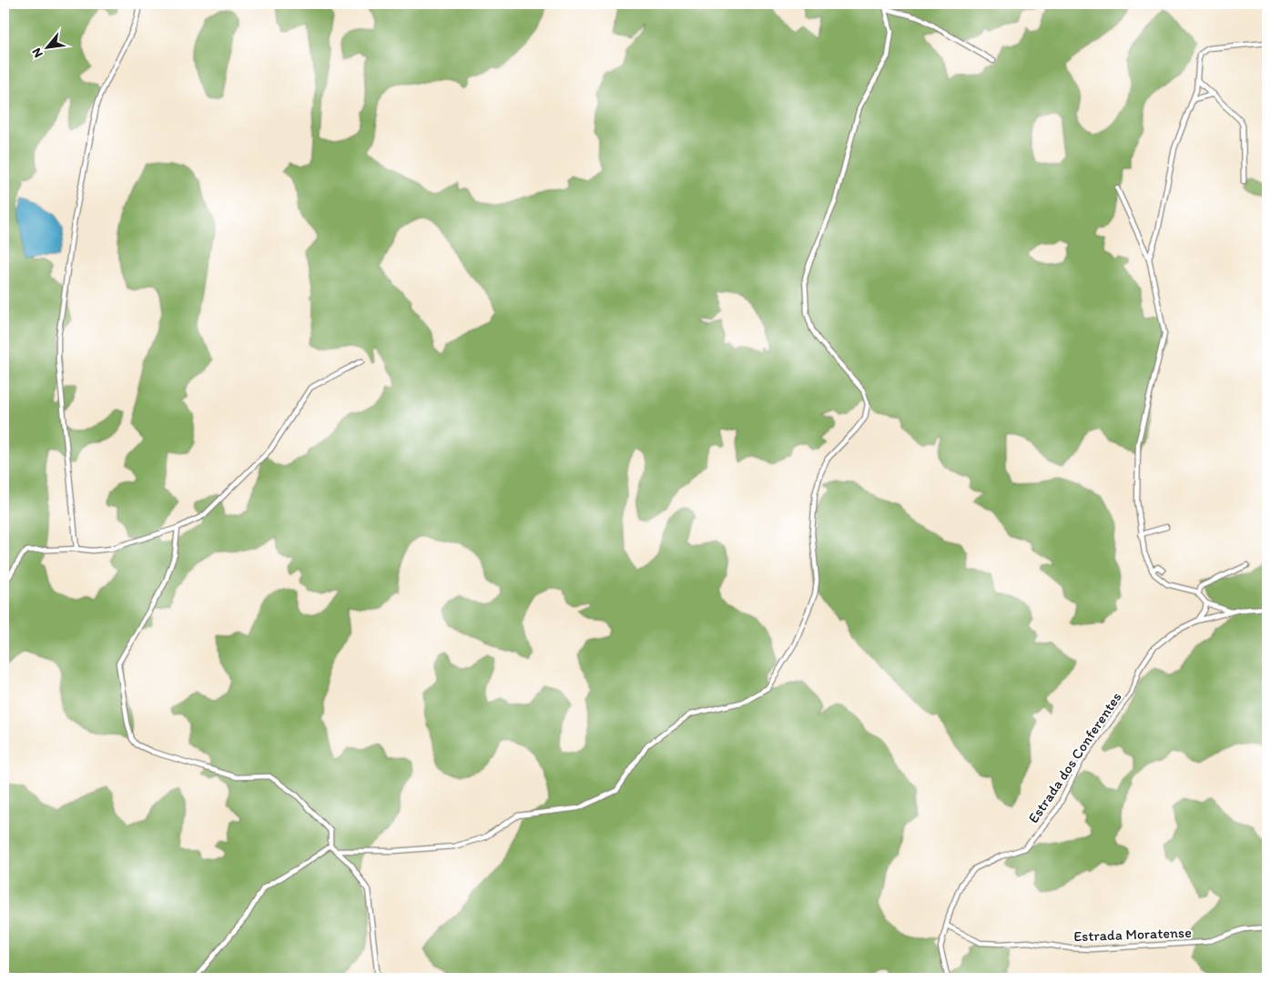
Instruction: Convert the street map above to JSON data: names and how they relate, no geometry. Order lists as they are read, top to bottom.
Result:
{
  "streets": {
    "street": ["Estrada dos Conferentes", "Estrada Moratense"]
  },
  "crossings": [
    ["Estrada dos Conferentes", "Estrada Moratense"]
  ],
  "north": "bottom left"
}
